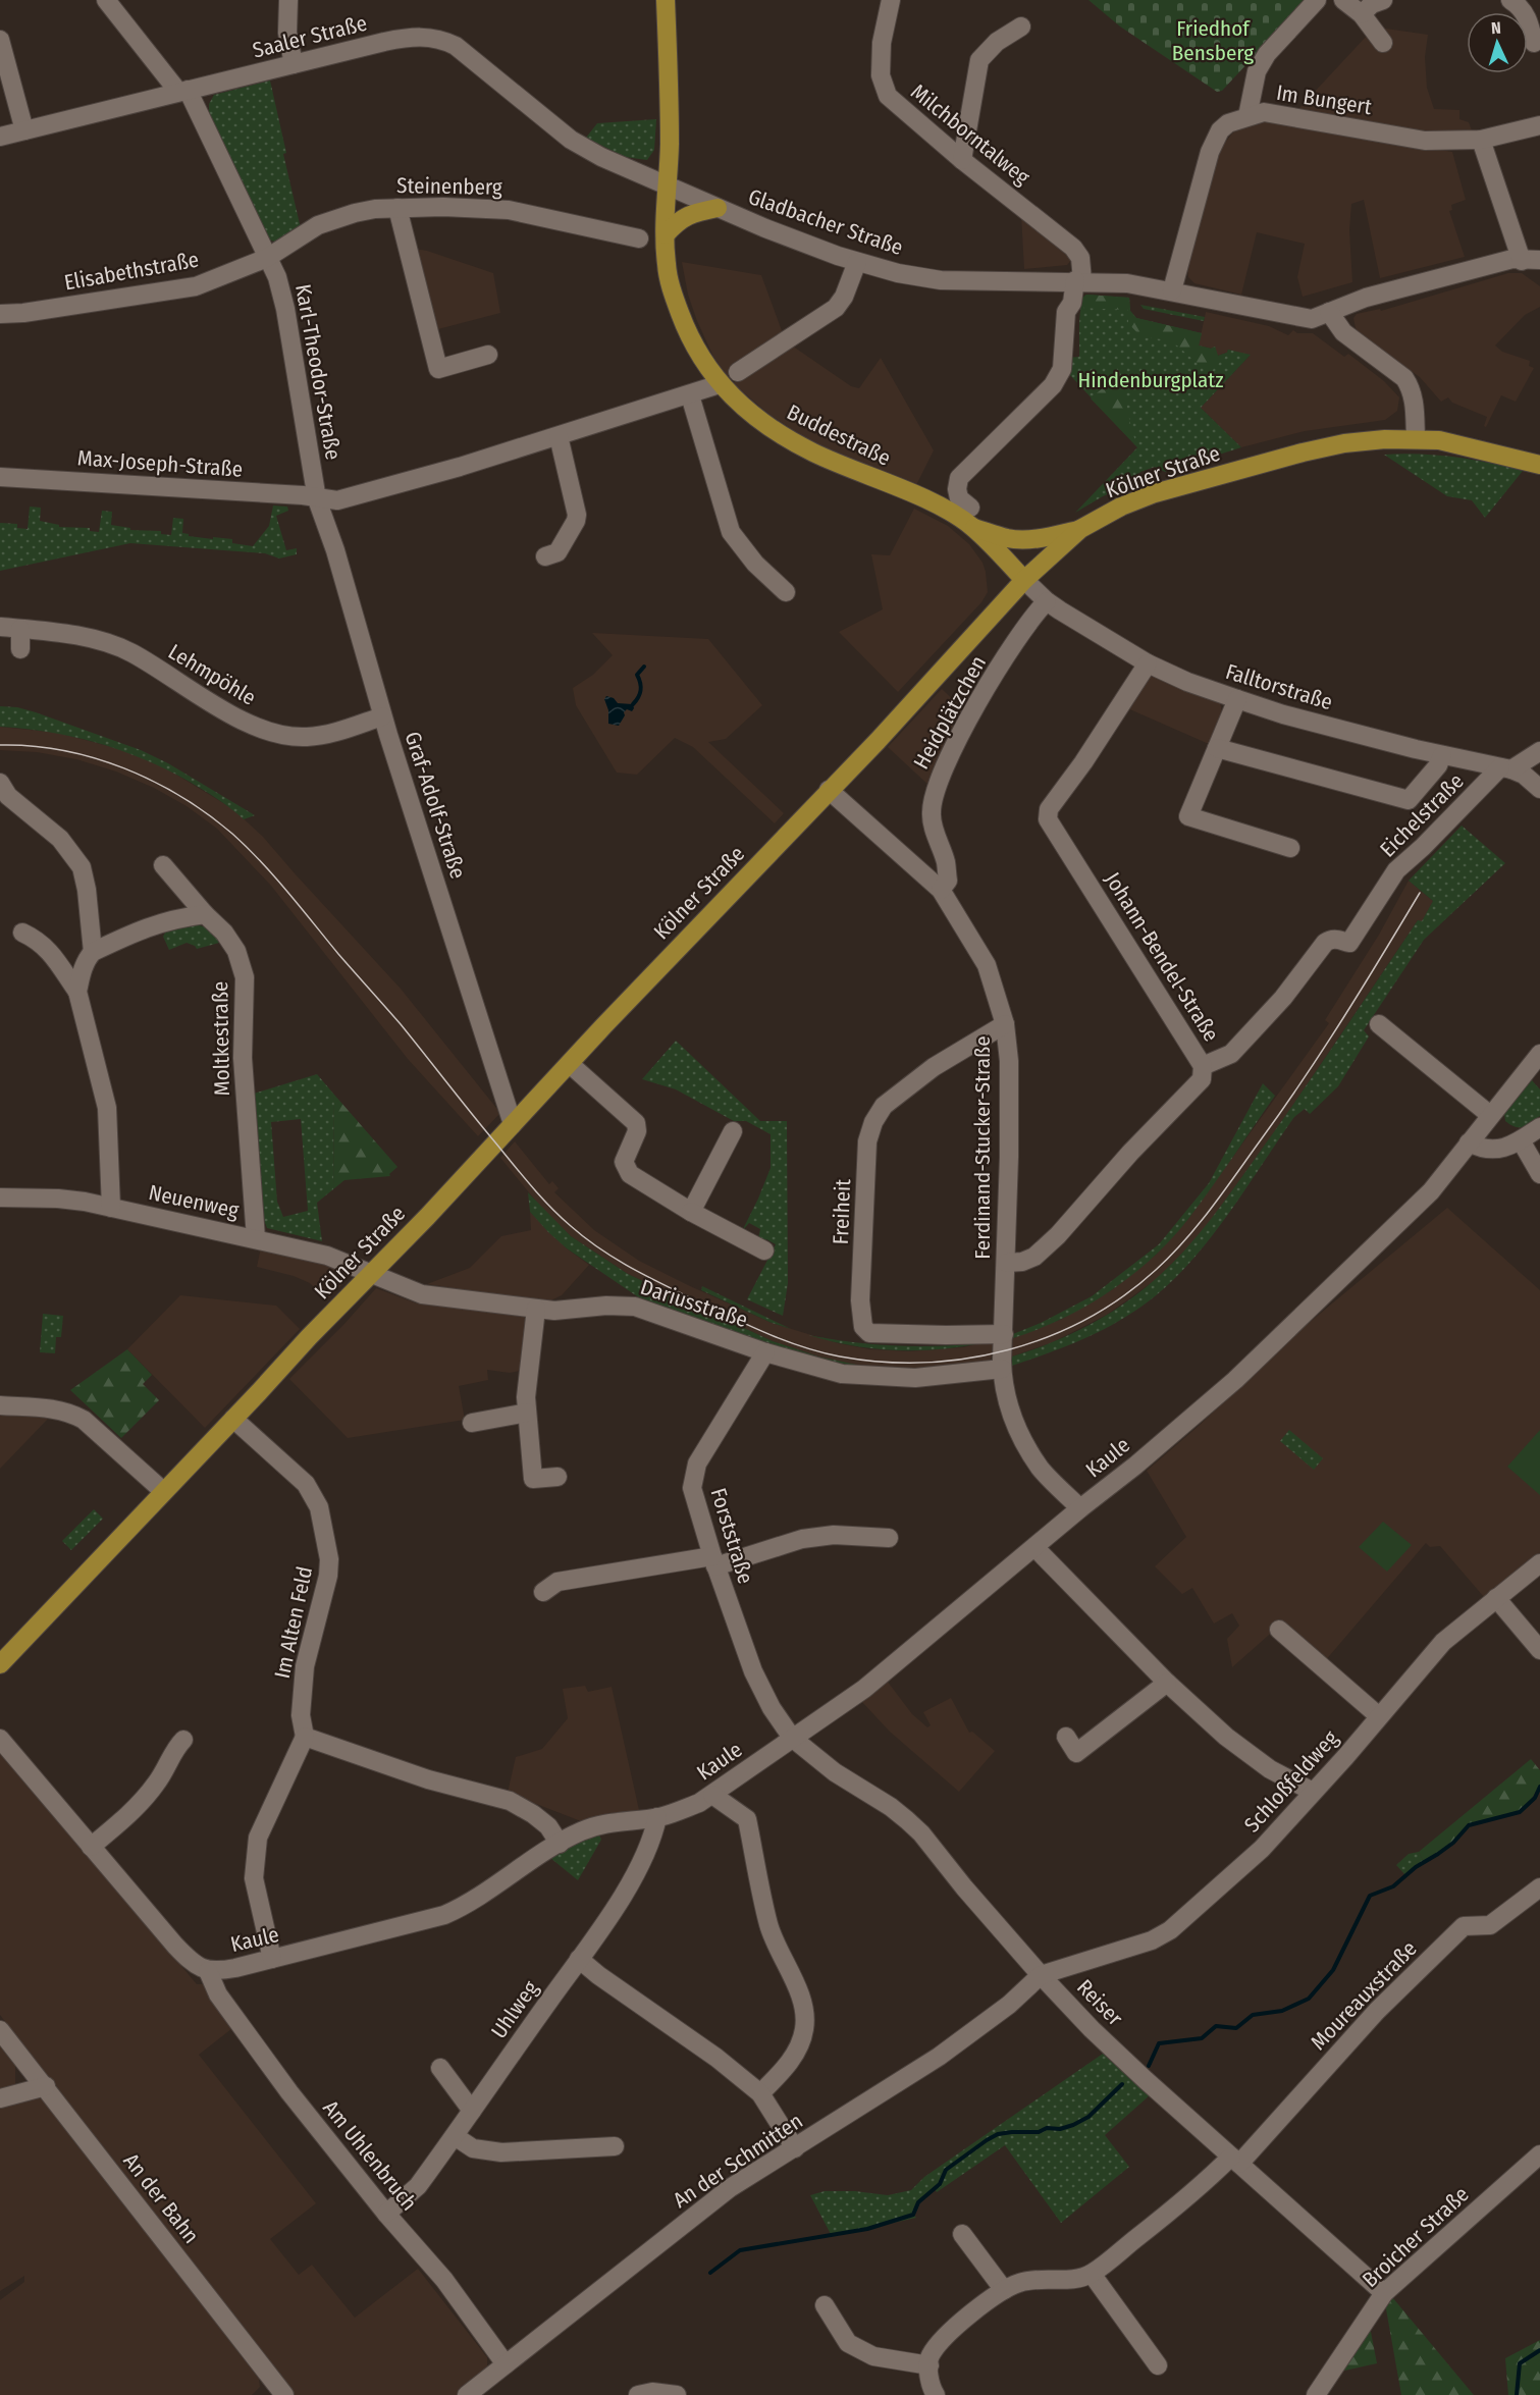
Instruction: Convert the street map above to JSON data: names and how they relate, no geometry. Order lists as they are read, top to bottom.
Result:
{
  "streets": {
    "main road": ["Buddestraße", "Kölner Straße"],
    "street": [
      "Saaler Straße",
      "Im Bungert",
      "Milchborntalweg",
      "Steinenberg",
      "Gladbacher Straße",
      "Elisabethstraße",
      "Karl-Theodor-Straße",
      "Max-Joseph-Straße",
      "Lehmpöhle",
      "Falltorstraße",
      "Heidplätzchen",
      "Graf-Adolf-Straße",
      "Eichelstraße",
      "Johann-Bendel-Straße",
      "Moltkestraße",
      "Ferdinand-Stucker-Straße",
      "Neuenweg",
      "Freiheit",
      "Dariusstraße",
      "Kaule",
      "Forststraße",
      "Im Alten Feld",
      "Schloßfeldweg",
      "Moureauxstraße",
      "Reiser",
      "Uhlweg",
      "Am Uhlenbruch",
      "An der Schmitten",
      "An der Bahn",
      "Broicher Straße"
    ]
  },
  "crossings": [
    ["Saaler Straße", "Gladbacher Straße"],
    ["Saaler Straße", "Karl-Theodor-Straße"],
    ["Saaler Straße", "Buddestraße"],
    ["Im Bungert", "Gladbacher Straße"],
    ["Milchborntalweg", "Gladbacher Straße"],
    ["Steinenberg", "Elisabethstraße"],
    ["Steinenberg", "Karl-Theodor-Straße"],
    ["Gladbacher Straße", "Buddestraße"],
    ["Elisabethstraße", "Karl-Theodor-Straße"],
    ["Karl-Theodor-Straße", "Max-Joseph-Straße"],
    ["Karl-Theodor-Straße", "Graf-Adolf-Straße"],
    ["Buddestraße", "Max-Joseph-Straße"],
    ["Buddestraße", "Kölner Straße"],
    ["Buddestraße", "Falltorstraße"],
    ["Max-Joseph-Straße", "Graf-Adolf-Straße"],
    ["Kölner Straße", "Falltorstraße"],
    ["Kölner Straße", "Graf-Adolf-Straße"],
    ["Kölner Straße", "Ferdinand-Stucker-Straße"],
    ["Kölner Straße", "Neuenweg"],
    ["Kölner Straße", "Dariusstraße"],
    ["Kölner Straße", "Im Alten Feld"],
    ["Lehmpöhle", "Graf-Adolf-Straße"],
    ["Falltorstraße", "Heidplätzchen"],
    ["Falltorstraße", "Eichelstraße"],
    ["Falltorstraße", "Johann-Bendel-Straße"],
    ["Heidplätzchen", "Ferdinand-Stucker-Straße"],
    ["Eichelstraße", "Johann-Bendel-Straße"],
    ["Johann-Bendel-Straße", "Ferdinand-Stucker-Straße"],
    ["Moltkestraße", "Neuenweg"],
    ["Ferdinand-Stucker-Straße", "Freiheit"],
    ["Ferdinand-Stucker-Straße", "Dariusstraße"],
    ["Ferdinand-Stucker-Straße", "Kaule"],
    ["Neuenweg", "Dariusstraße"],
    ["Dariusstraße", "Forststraße"],
    ["Kaule", "Forststraße"],
    ["Kaule", "Reiser"],
    ["Kaule", "Uhlweg"],
    ["Kaule", "Am Uhlenbruch"],
    ["Forststraße", "Reiser"],
    ["Schloßfeldweg", "Reiser"],
    ["Schloßfeldweg", "An der Schmitten"],
    ["Moureauxstraße", "Reiser"],
    ["Reiser", "An der Schmitten"],
    ["Reiser", "Broicher Straße"],
    ["Uhlweg", "Am Uhlenbruch"],
    ["Am Uhlenbruch", "An der Schmitten"]
  ],
  "parks": ["Friedhof Bensberg", "Hindenburgplatz"],
  "north": "top"
}
